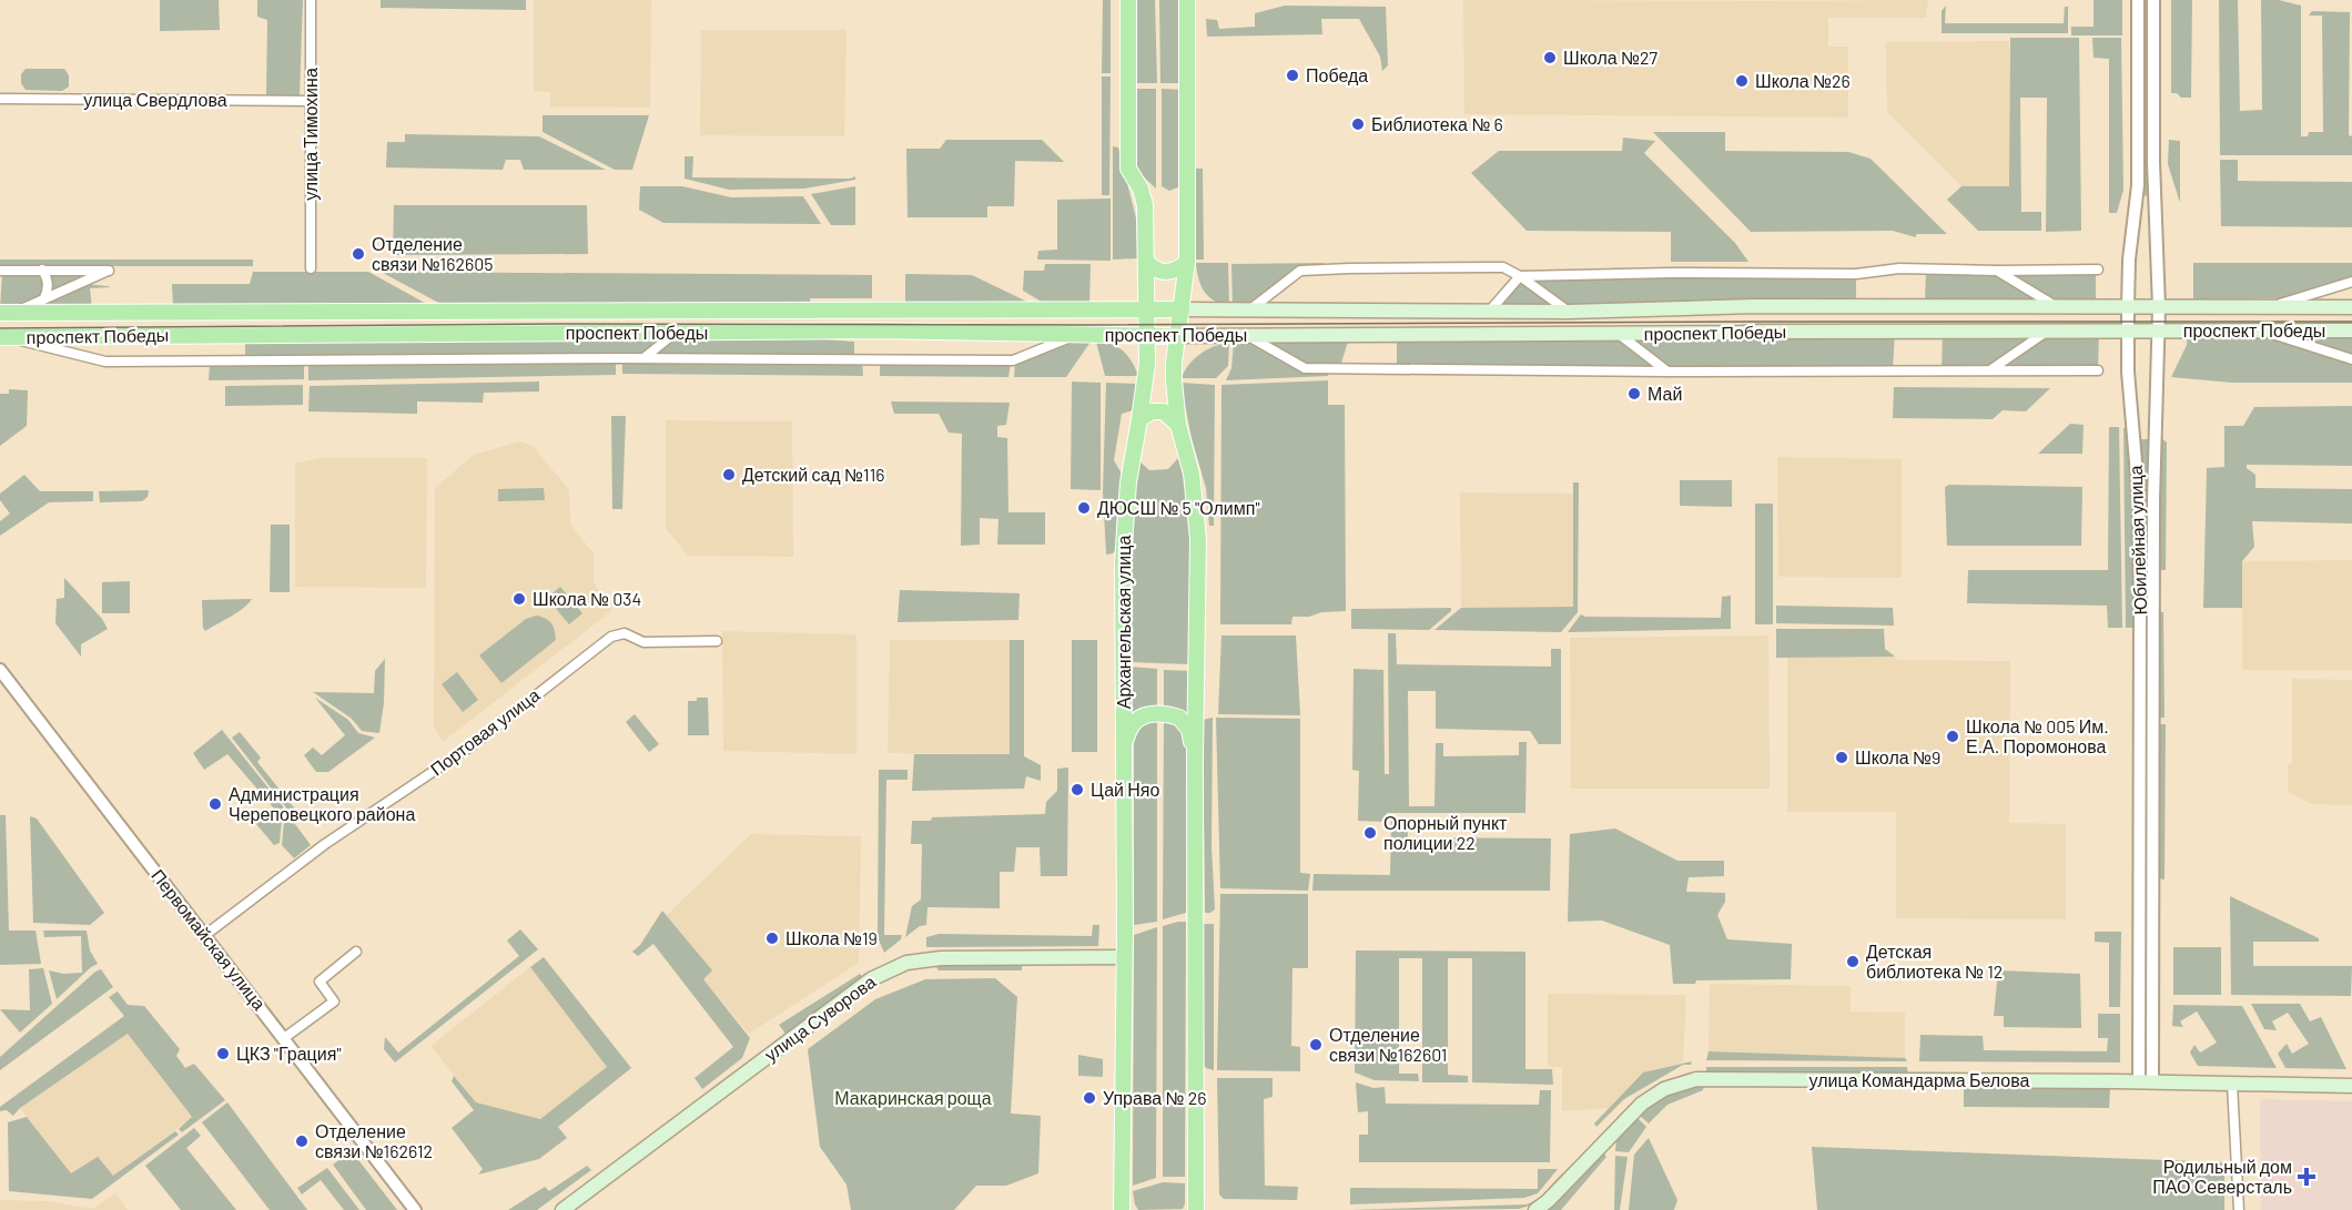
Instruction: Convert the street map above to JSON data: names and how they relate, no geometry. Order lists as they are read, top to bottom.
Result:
{
  "streets": {
    "main road": [
      "проспект Победы",
      "Архангельская улица",
      "улица Суворова",
      "улица Командарма Белова"
    ],
    "street": [
      "улица Свердлова",
      "улица Тимохина",
      "Юбилейная улица",
      "Портовая улица",
      "Первомайская улица"
    ]
  },
  "crossings": [
    ["улица Свердлова", "улица Тимохина"],
    ["проспект Победы", "Юбилейная улица"],
    ["проспект Победы", "Архангельская улица"],
    ["Юбилейная улица", "улица Командарма Белова"],
    ["Архангельская улица", "улица Суворова"],
    ["Портовая улица", "Первомайская улица"]
  ],
  "parks": ["Макаринская роща"],
  "places": {
    "other": [
      "Школа №27",
      "Победа",
      "Школа №26",
      "Библиотека № 6",
      "Отделение связи №162605",
      "Май",
      "Детский сад №116",
      "ДЮСШ № 5 \"Олимп\"",
      "Школа № 034",
      "Школа № 005 Им. Е.А. Поромонова",
      "Школа №9",
      "Цай Няо",
      "Администрация Череповецкого района",
      "Опорный пункт полиции 22",
      "Школа №19",
      "Детская библиотека № 12",
      "Отделение связи №162601",
      "ЦКЗ \"Грация\"",
      "Управа № 26",
      "Отделение связи №162612"
    ],
    "health": ["Родильный дом ПАО Северсталь"]
  }
}
